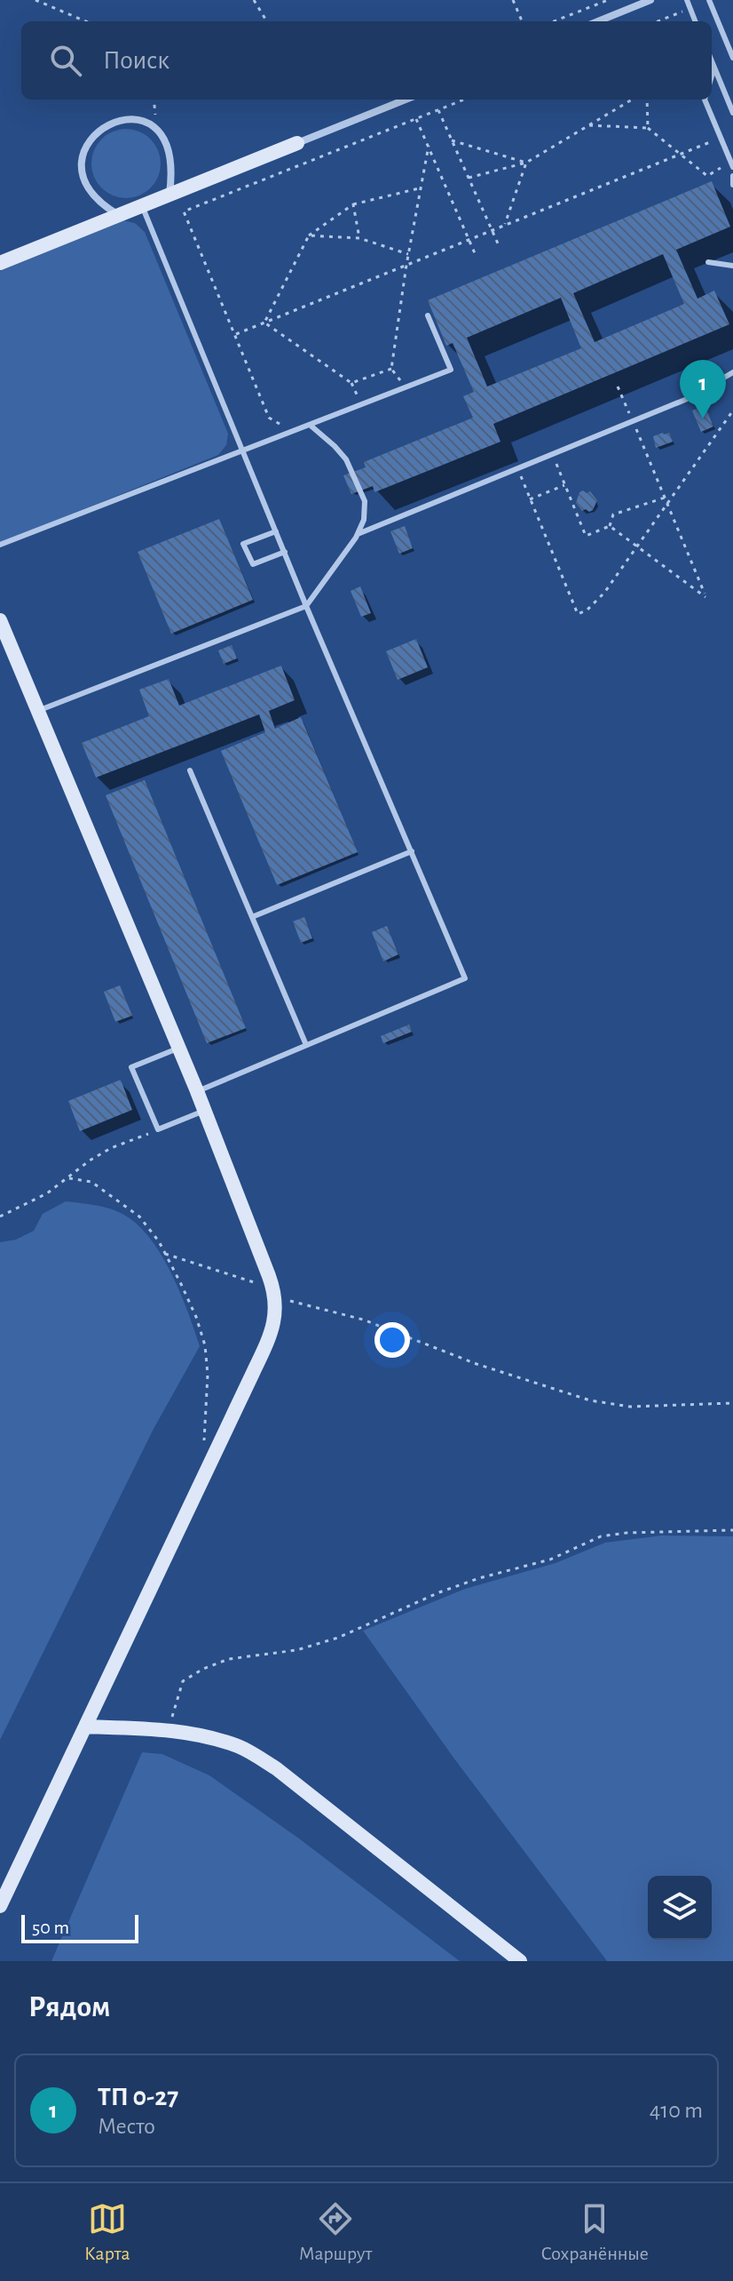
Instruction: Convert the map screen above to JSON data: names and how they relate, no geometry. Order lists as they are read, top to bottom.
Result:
{
  "scale_bar": "50 m",
  "page": {
    "search": "Поиск",
    "pins": "1",
    "scale": "50 m",
    "heading": "Рядом",
    "list": [
      {
        "mark": "1",
        "name": "ТП 0-27",
        "note": "Место",
        "value": "410 m"
      }
    ],
    "nav": ["Карта", "Маршрут", "Сохранённые"]
  }
}
